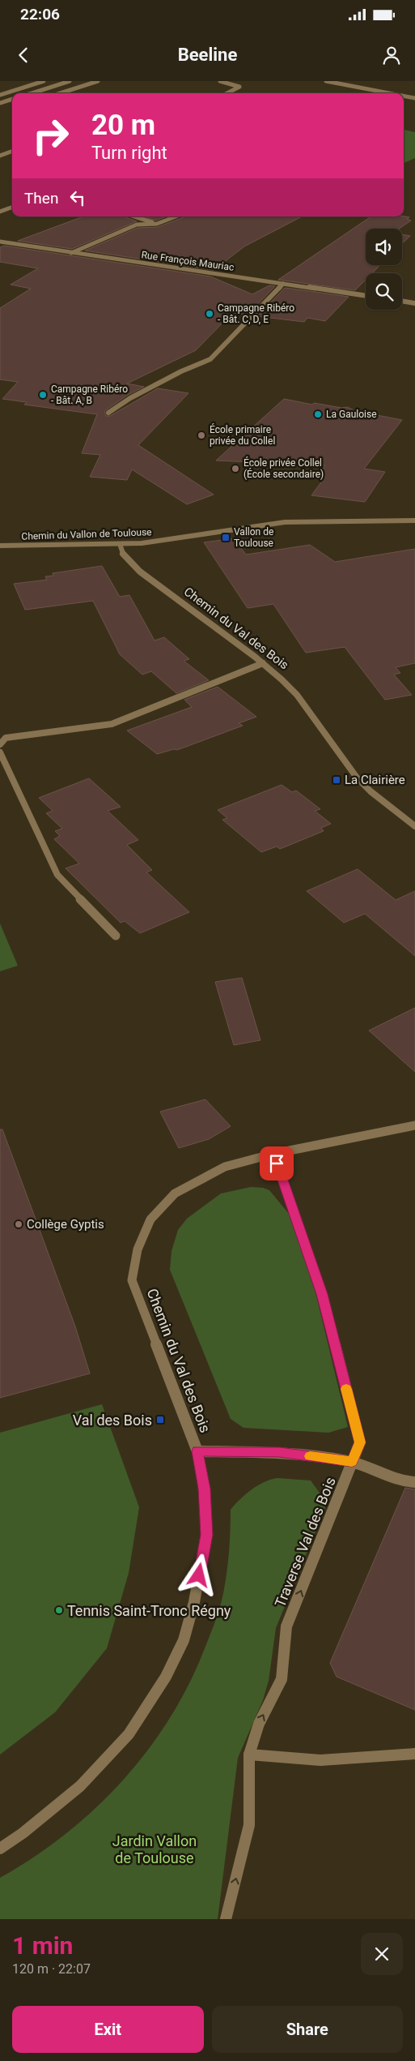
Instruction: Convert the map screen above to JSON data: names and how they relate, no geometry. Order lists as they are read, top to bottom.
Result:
{
  "streets": {
    "street": [
      "Rue François Mauriac",
      "Chemin du Vallon de Toulouse",
      "Chemin du Val des Bois",
      "Traverse Val des Bois"
    ]
  },
  "crossings": [
    ["Chemin du Vallon de Toulouse", "Chemin du Val des Bois"],
    ["Chemin du Val des Bois", "Traverse Val des Bois"]
  ],
  "one_way": ["Traverse Val des Bois"],
  "parks": ["Jardin Vallon de Toulouse"],
  "places": {
    "other": [
      "Campagne Ribéro - Bât. C, D, E",
      "Campagne Ribéro - Bât. A, B",
      "La Gauloise",
      "École primaire privée du Collel",
      "École privée Collel (École secondaire)",
      "Collège Gyptis",
      "Tennis Saint-Tronc Régny"
    ],
    "transit": ["Vallon de Toulouse", "La Clairière", "Val des Bois"]
  },
  "page": {
    "status": "22:06",
    "header": "Beeline",
    "turn": ["20 m", "Turn right"],
    "then": "Then",
    "heading": ["1 min", "120 m · 22:07"],
    "buttons": ["Exit", "Share"]
  }
}
